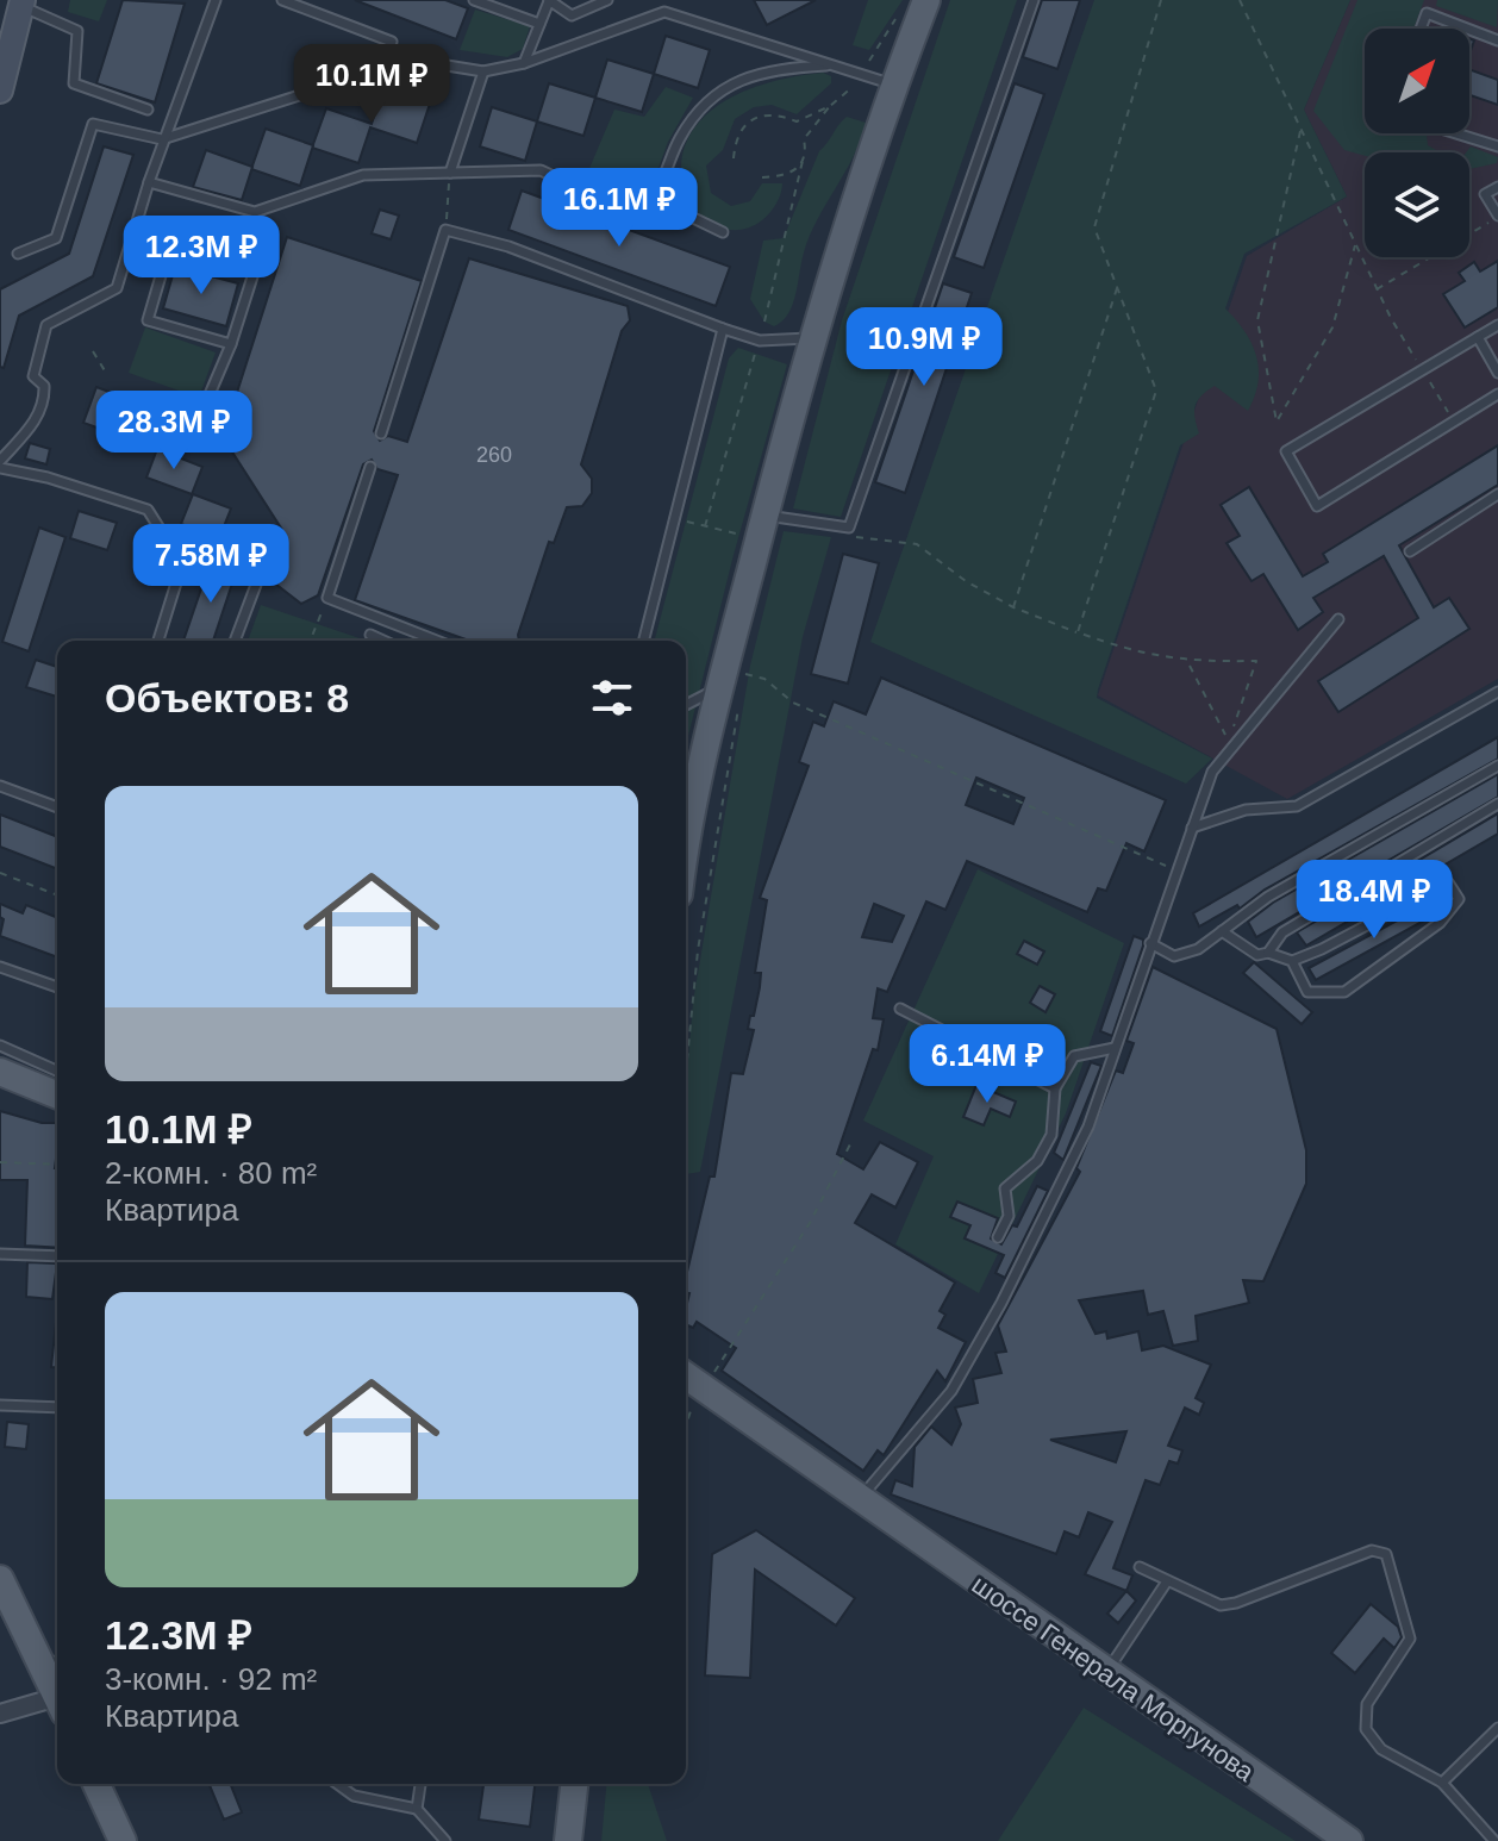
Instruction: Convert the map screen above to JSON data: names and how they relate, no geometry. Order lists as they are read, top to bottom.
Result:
{
  "streets": {
    "main road": ["шоссе Генерала Моргунова"]
  },
  "house_numbers": ["260"],
  "north": "top right",
  "page": {
    "price": [
      "10.1M ₽",
      "16.1M ₽",
      "12.3M ₽",
      "10.9M ₽",
      "28.3M ₽",
      "7.58M ₽",
      "18.4M ₽",
      "6.14M ₽"
    ],
    "heading": "Объектов: 8",
    "list": [
      {
        "name": "10.1M ₽",
        "note": "2-комн. · 80 m² · Квартира"
      },
      {
        "name": "12.3M ₽",
        "note": "3-комн. · 92 m² · Квартира"
      }
    ]
  }
}
